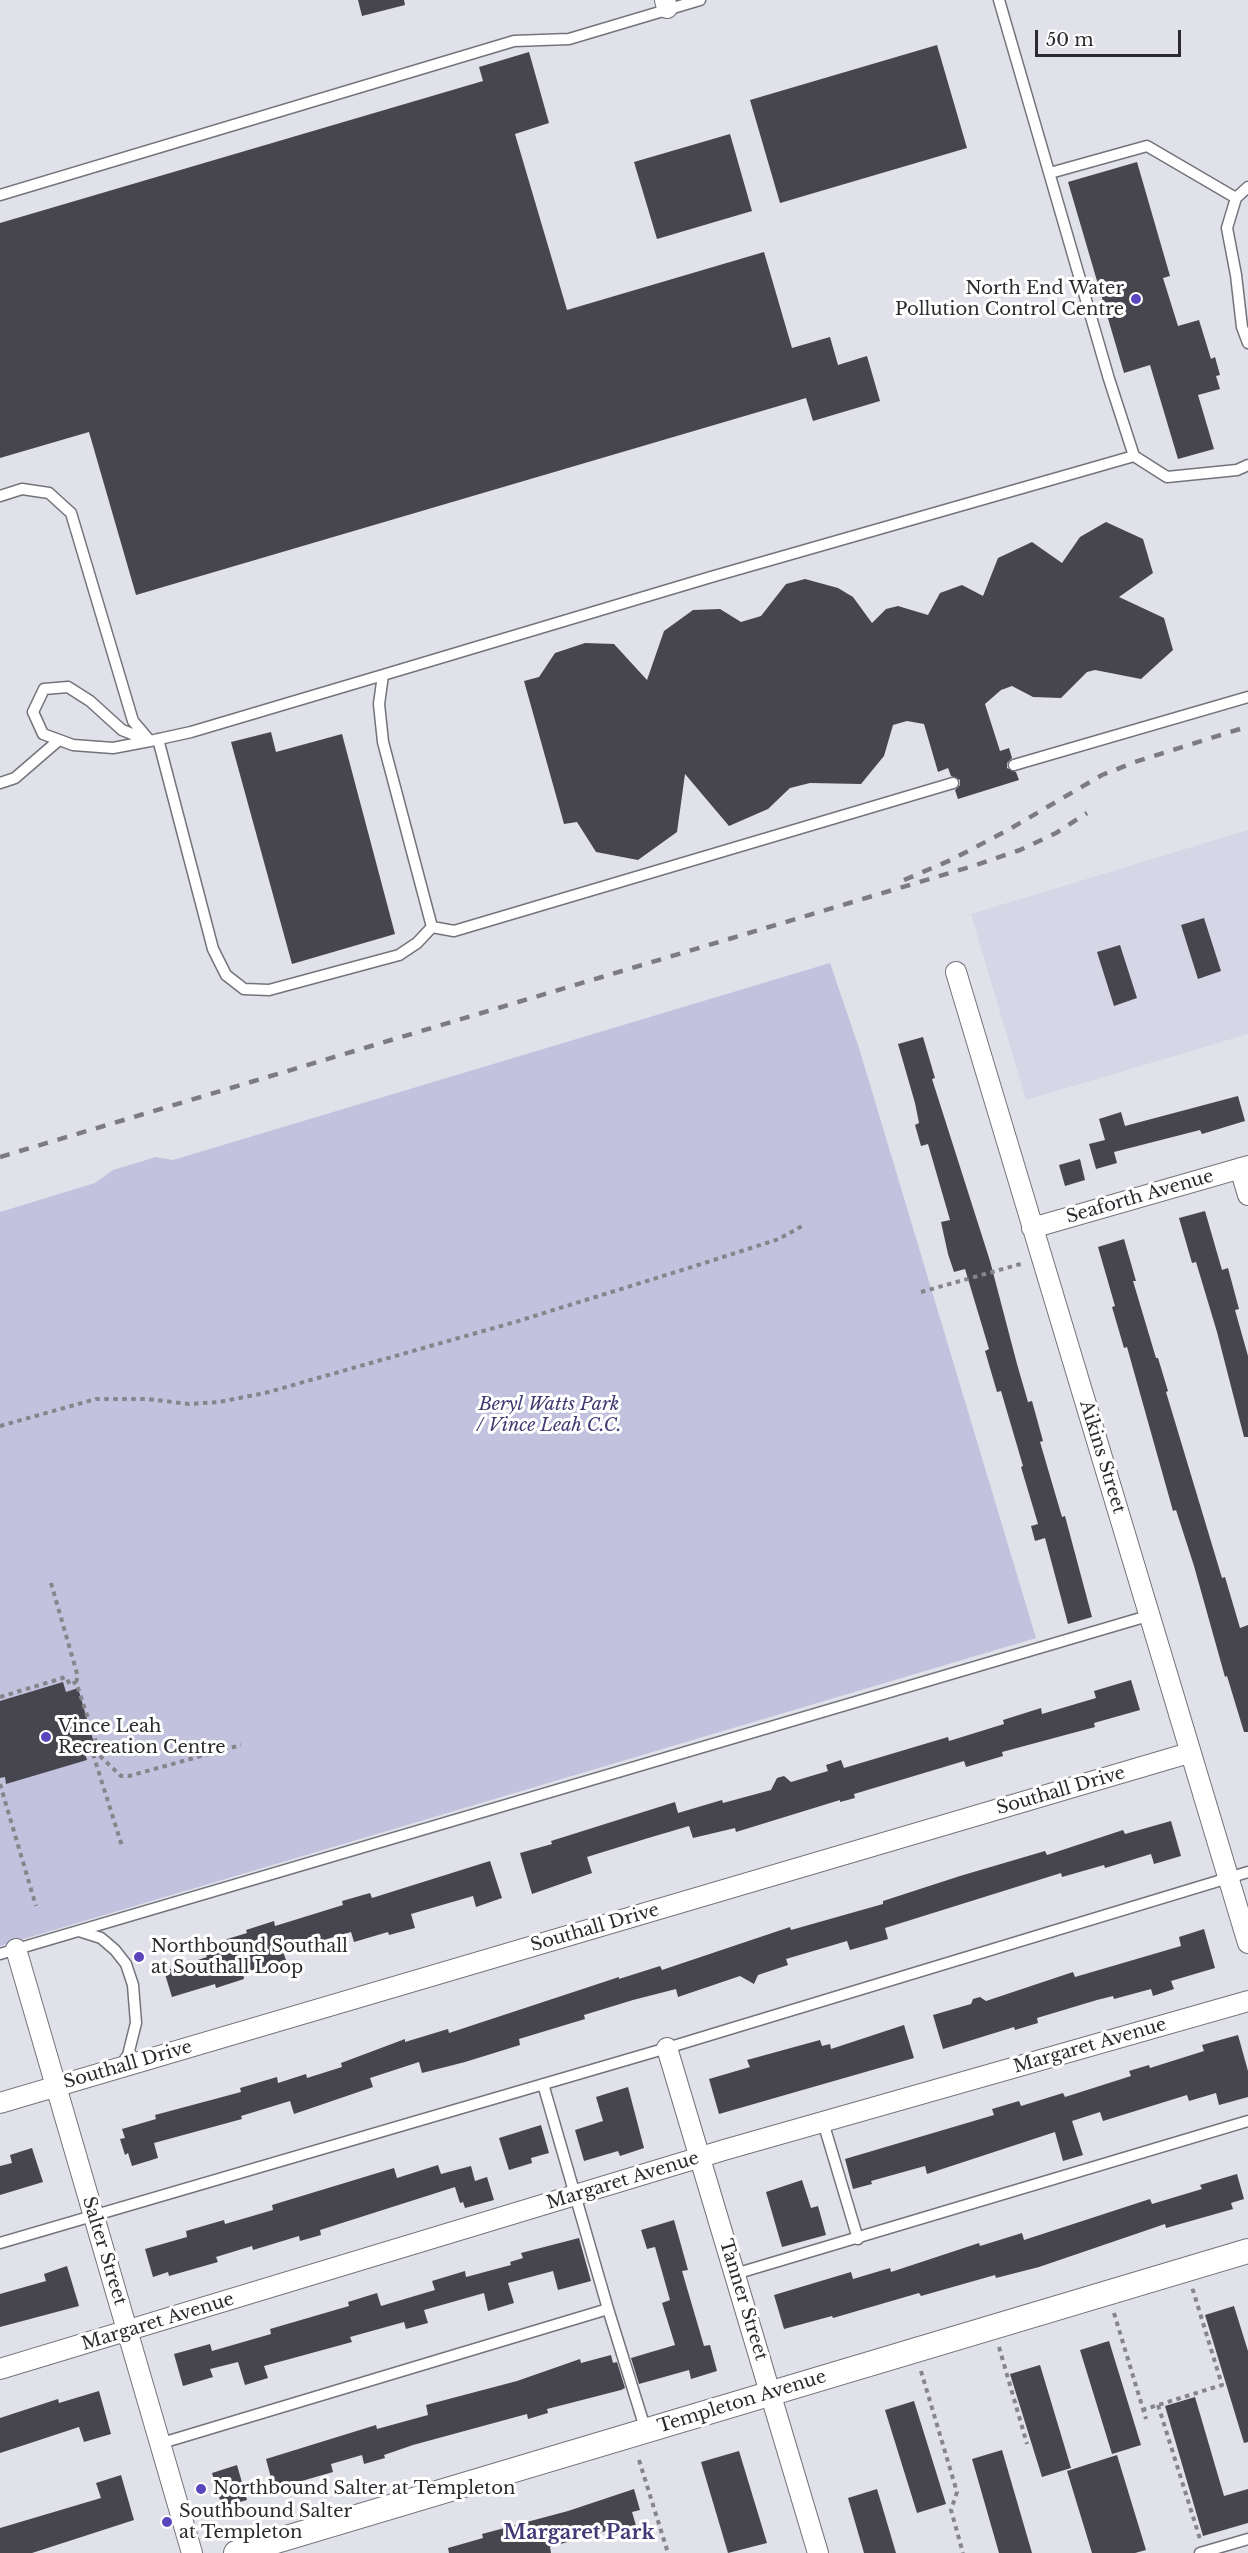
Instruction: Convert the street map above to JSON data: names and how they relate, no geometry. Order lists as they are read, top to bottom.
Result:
{
  "streets": {
    "street": [
      "Seaforth Avenue",
      "Aikins Street",
      "Southall Drive",
      "Margaret Avenue",
      "Salter Street",
      "Tanner Street",
      "Templeton Avenue"
    ]
  },
  "crossings": [
    ["Seaforth Avenue", "Aikins Street"],
    ["Aikins Street", "Southall Drive"],
    ["Southall Drive", "Salter Street"],
    ["Margaret Avenue", "Salter Street"],
    ["Margaret Avenue", "Tanner Street"],
    ["Tanner Street", "Templeton Avenue"]
  ],
  "districts": ["Margaret Park"],
  "parks": ["Beryl Watts Park / Vince Leah C.C."],
  "places": [
    "North End Water Pollution Control Centre",
    "Vince Leah Recreation Centre",
    "Northbound Southall at Southall Loop",
    "Northbound Salter at Templeton",
    "Southbound Salter at Templeton"
  ],
  "scale_bar": "50 m"
}
